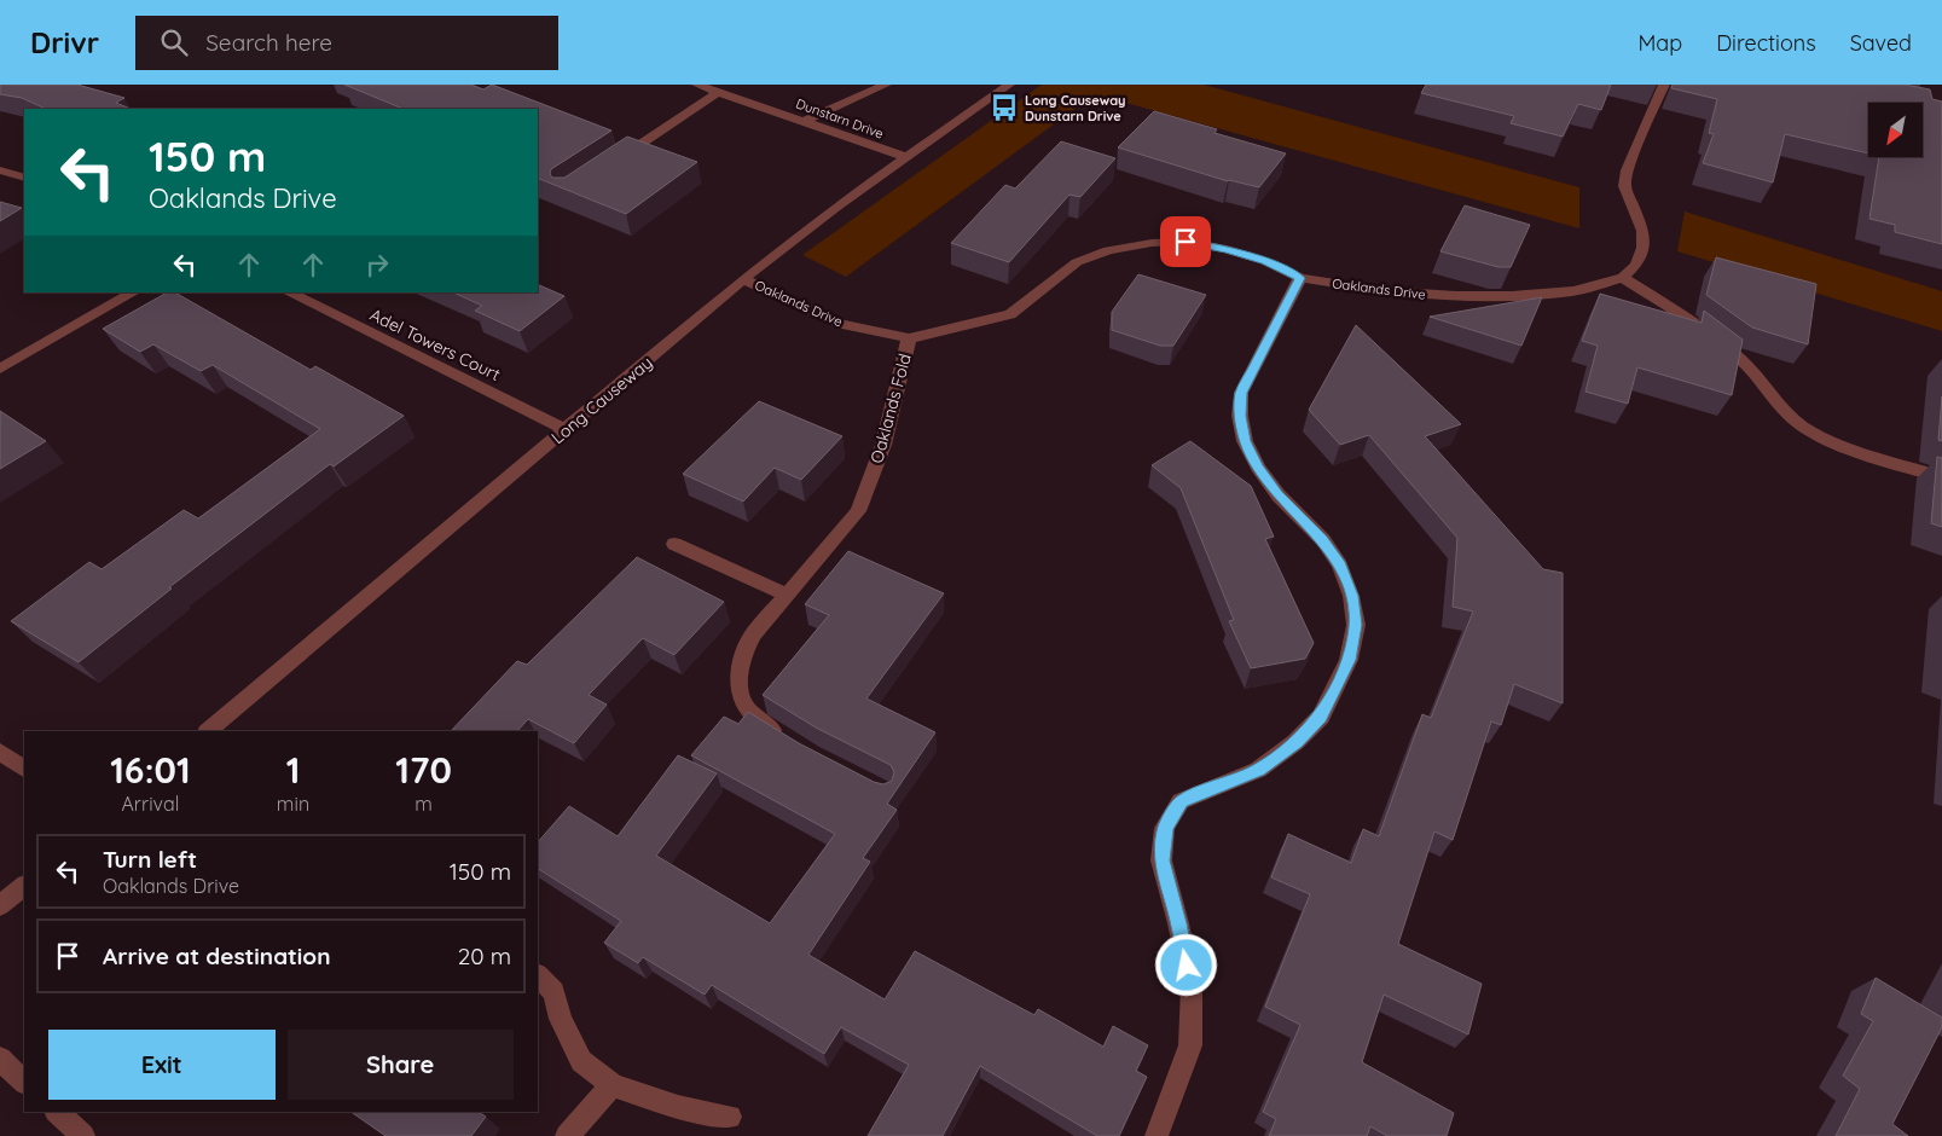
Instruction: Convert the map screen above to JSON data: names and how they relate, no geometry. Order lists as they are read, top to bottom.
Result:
{
  "streets": {
    "street": [
      "Dunstarn Drive",
      "Oaklands Drive",
      "Adel Towers Court",
      "Long Causeway",
      "Oaklands Fold"
    ]
  },
  "crossings": [
    ["Dunstarn Drive", "Long Causeway"],
    ["Oaklands Drive", "Long Causeway"],
    ["Oaklands Drive", "Oaklands Fold"],
    ["Adel Towers Court", "Long Causeway"]
  ],
  "places": {
    "bus stop": ["Long Causeway Dunstarn Drive"]
  },
  "north": "bottom left",
  "page": {
    "header": "Drivr",
    "search": "Search here",
    "nav": ["Map", "Directions", "Saved"],
    "turn": ["150 m", "Oaklands Drive"],
    "eta": [
      "16:01",
      "Arrival",
      "1",
      "min",
      "170",
      "m"
    ],
    "list": [
      {
        "name": "Turn left",
        "note": "Oaklands Drive",
        "value": "150 m"
      },
      {
        "name": "Arrive at destination",
        "value": "20 m"
      }
    ],
    "buttons": ["Exit", "Share"]
  }
}
